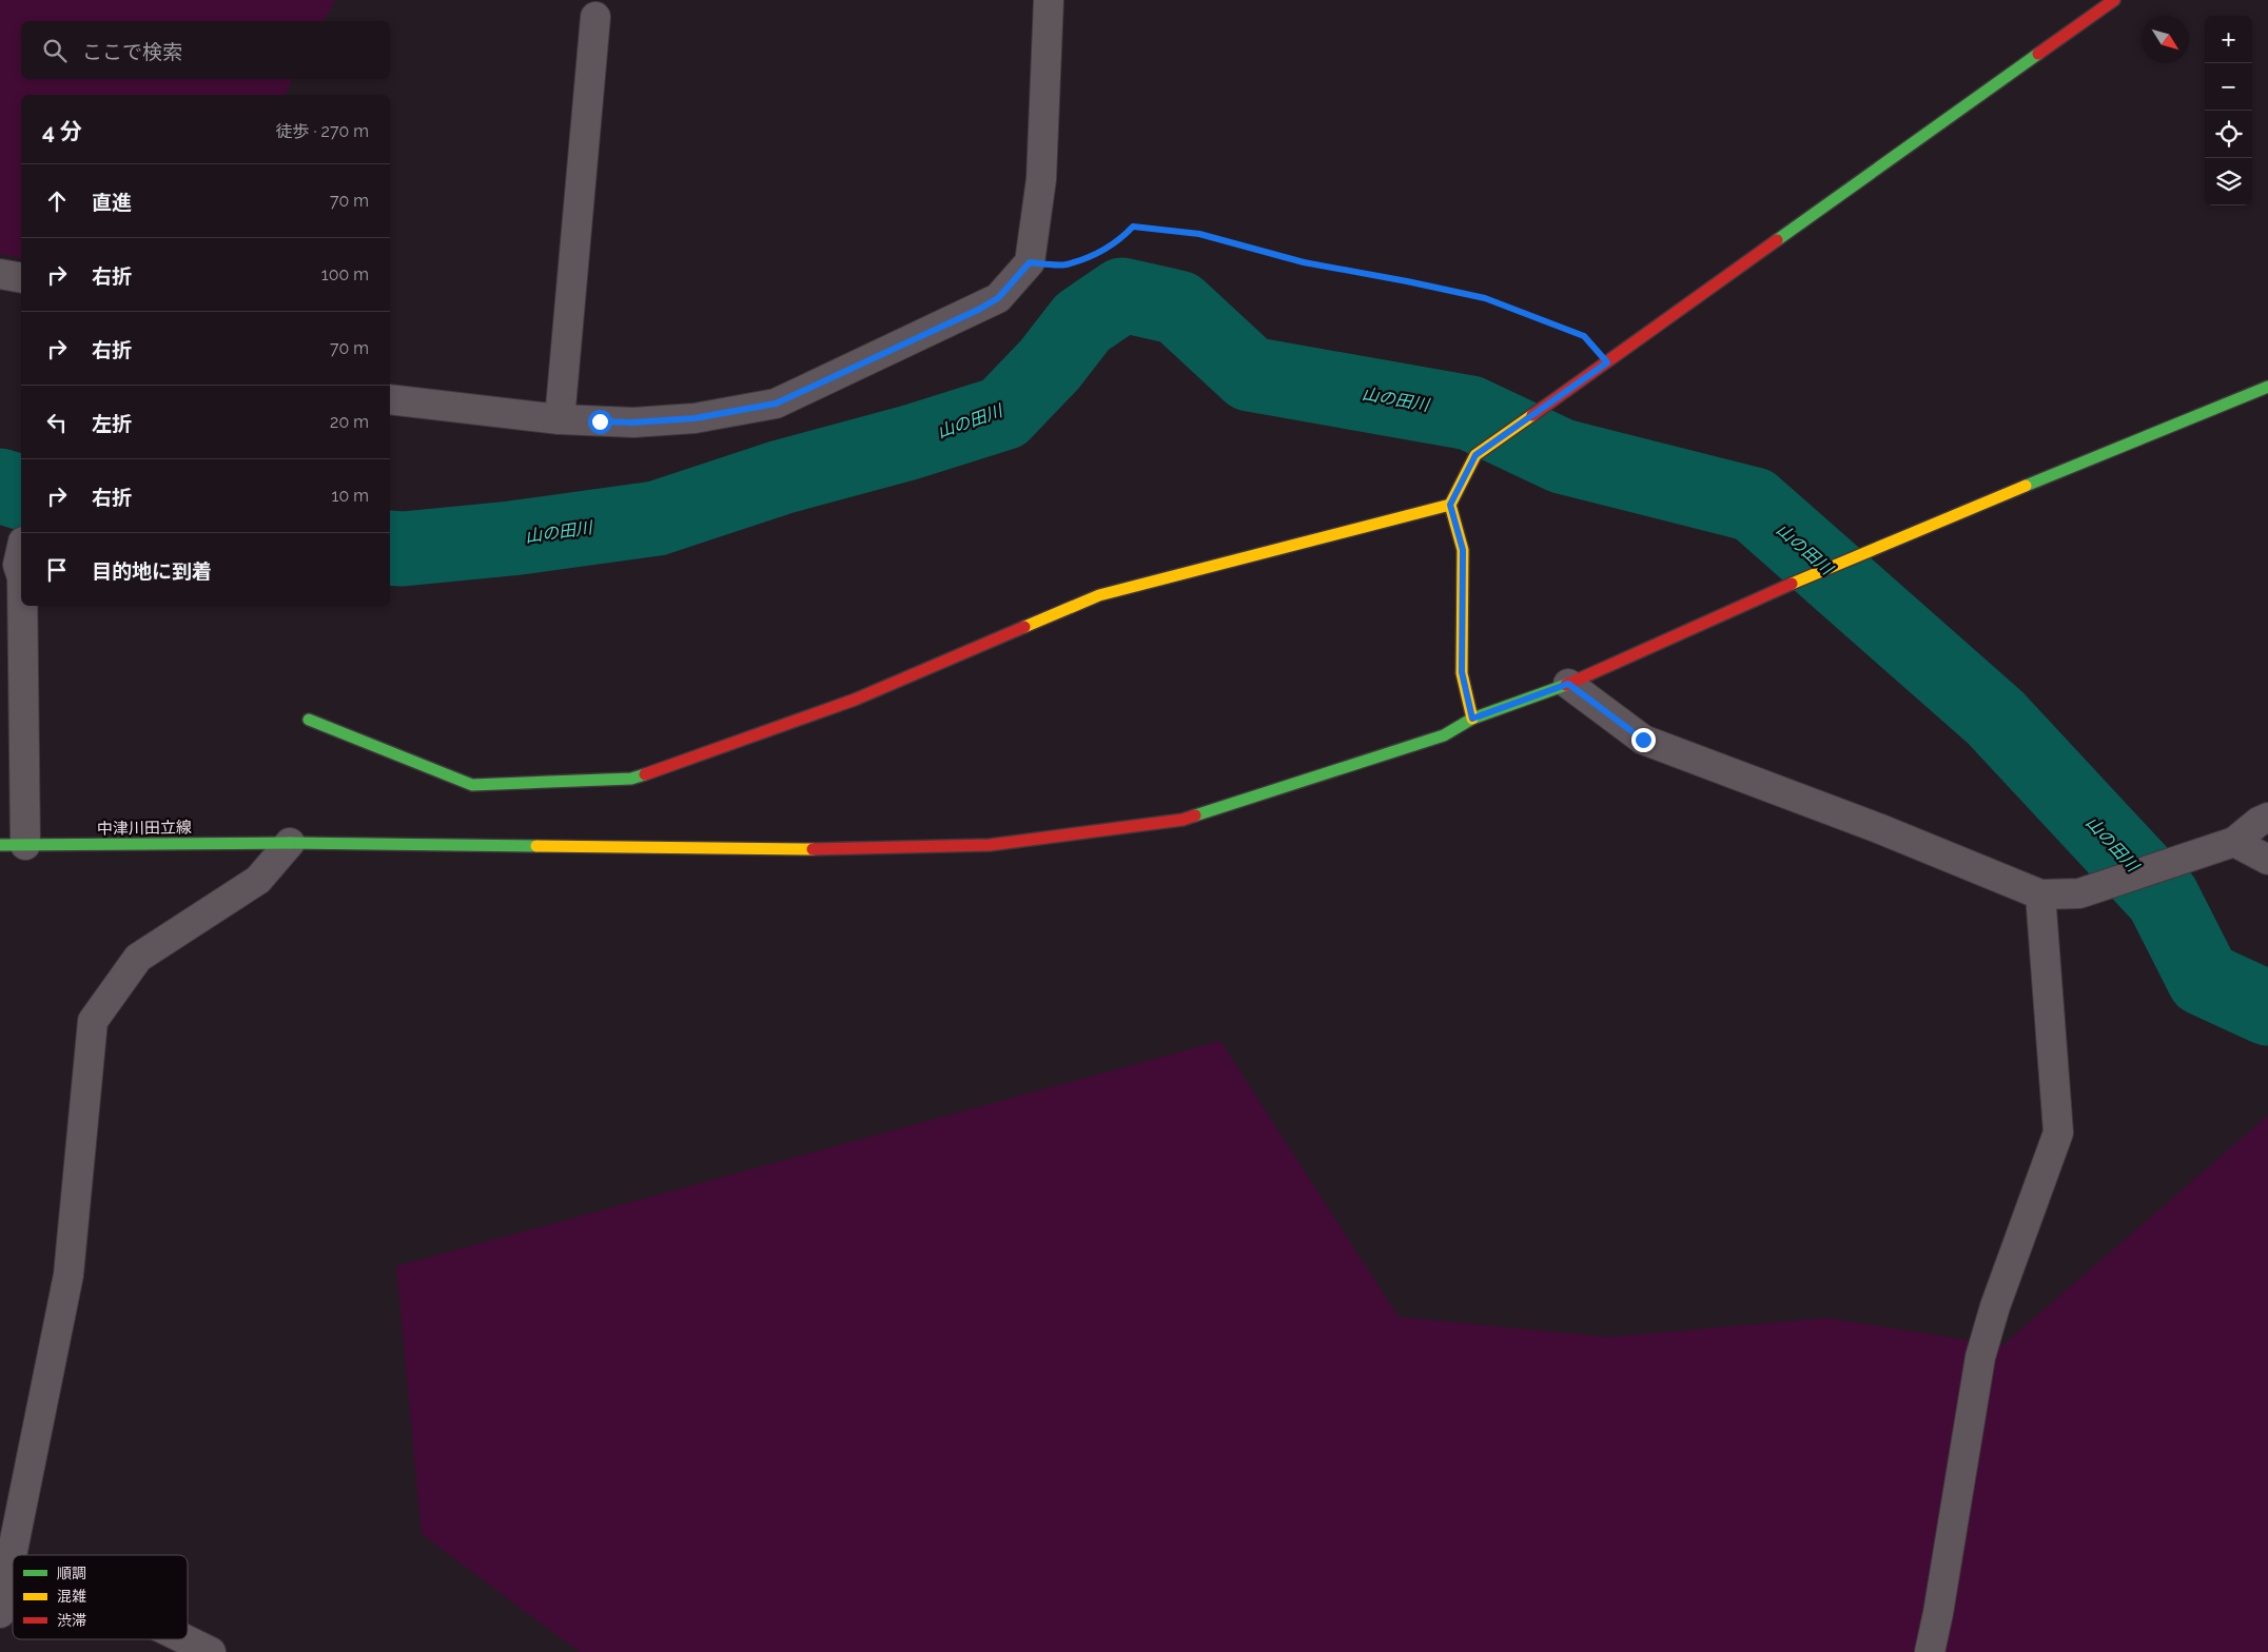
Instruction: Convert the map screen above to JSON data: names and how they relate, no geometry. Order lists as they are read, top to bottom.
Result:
{
  "streets": {
    "street": ["中津川田立線"]
  },
  "water": ["山の田川"],
  "legend": ["順調", "混雑", "渋滞"],
  "north": "bottom right",
  "page": {
    "map_buttons": ["+", "−"],
    "search": "ここで検索",
    "heading": ["4 分", "徒歩 · 270 m"],
    "list": [
      ["直進", "70 m"],
      ["右折", "100 m"],
      ["右折", "70 m"],
      ["左折", "20 m"],
      ["右折", "10 m"],
      "目的地に到着"
    ]
  }
}
